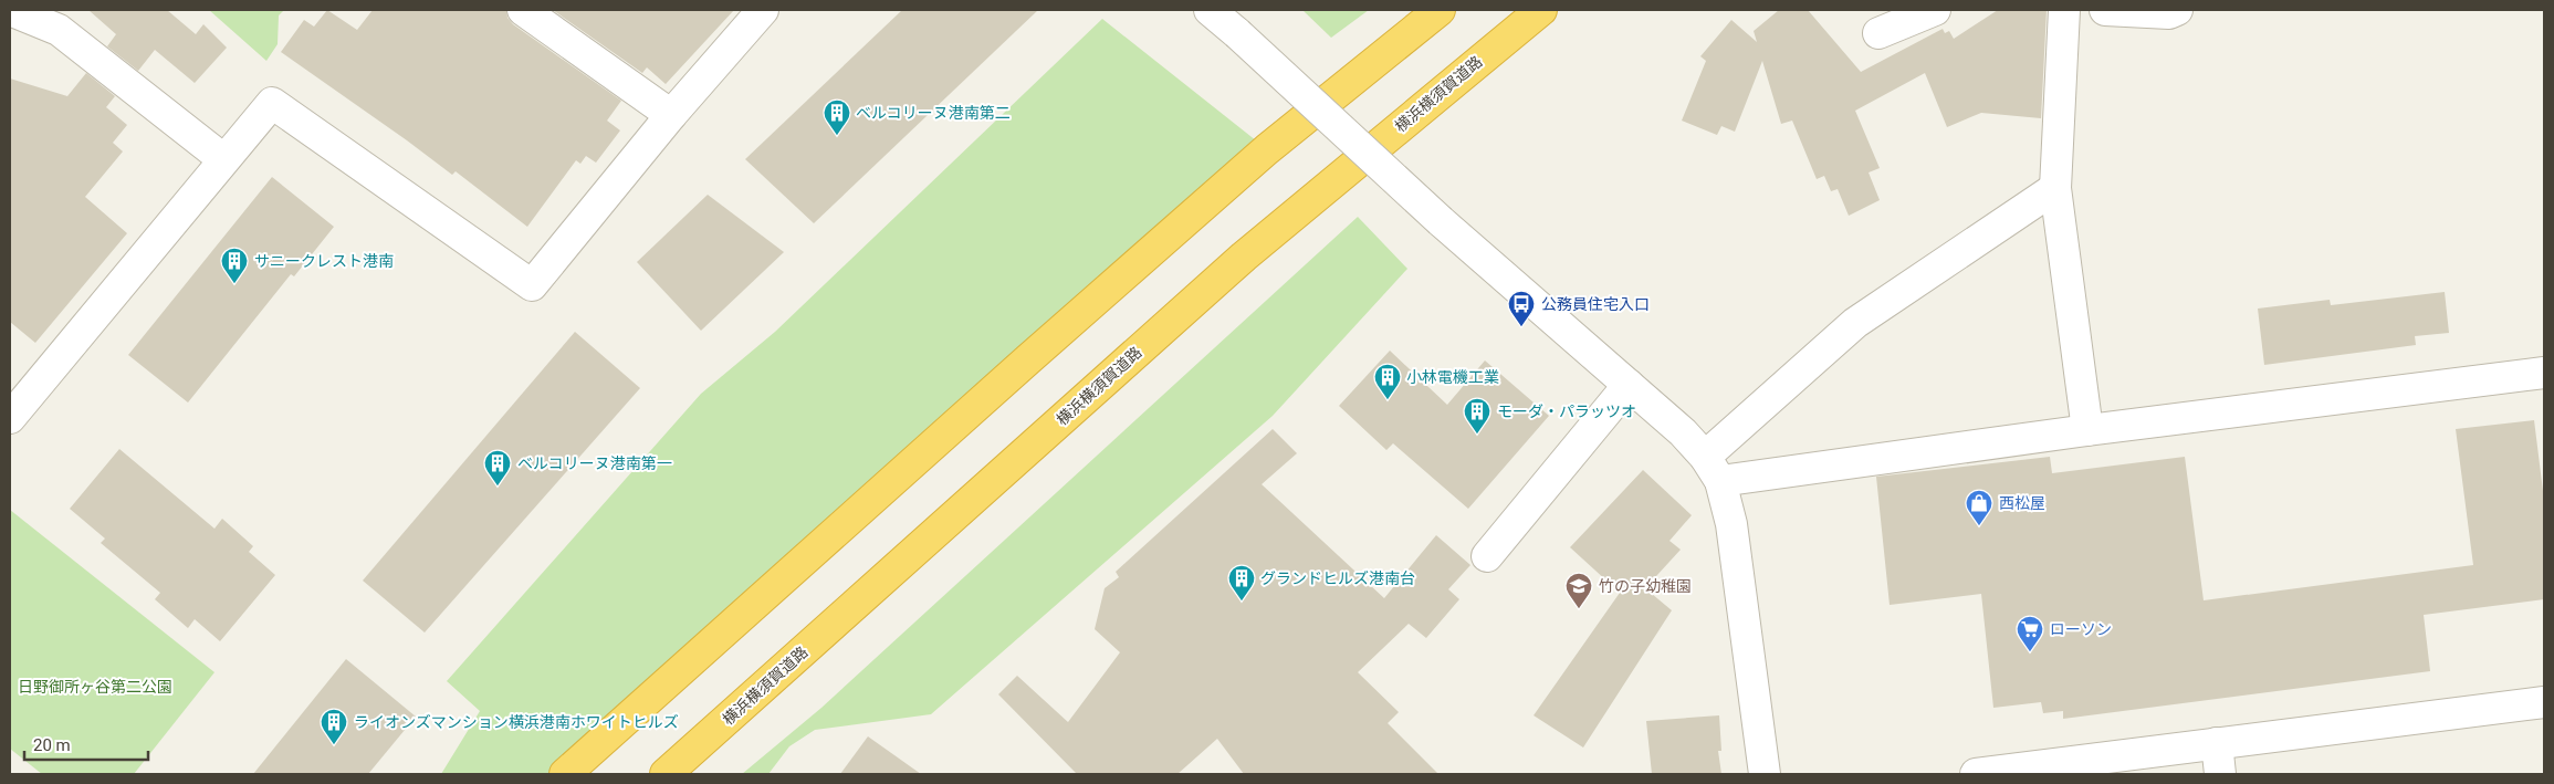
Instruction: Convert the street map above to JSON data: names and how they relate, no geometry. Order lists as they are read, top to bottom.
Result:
{
  "streets": {
    "highway": ["横浜横須賀道路"]
  },
  "parks": ["日野御所ヶ谷第二公園"],
  "places": {
    "building": [
      "ベルコリーヌ港南第二",
      "サニークレスト港南",
      "小林電機工業",
      "モーダ・パラッツオ",
      "ベルコリーヌ港南第一",
      "グランドヒルズ港南台",
      "ライオンズマンション横浜港南ホワイトヒルズ"
    ],
    "bus stop": ["公務員住宅入口"],
    "shop": ["西松屋"],
    "school or university": ["竹の子幼稚園"],
    "supermarket": ["ローソン"]
  },
  "scale_bar": "20 m"
}
